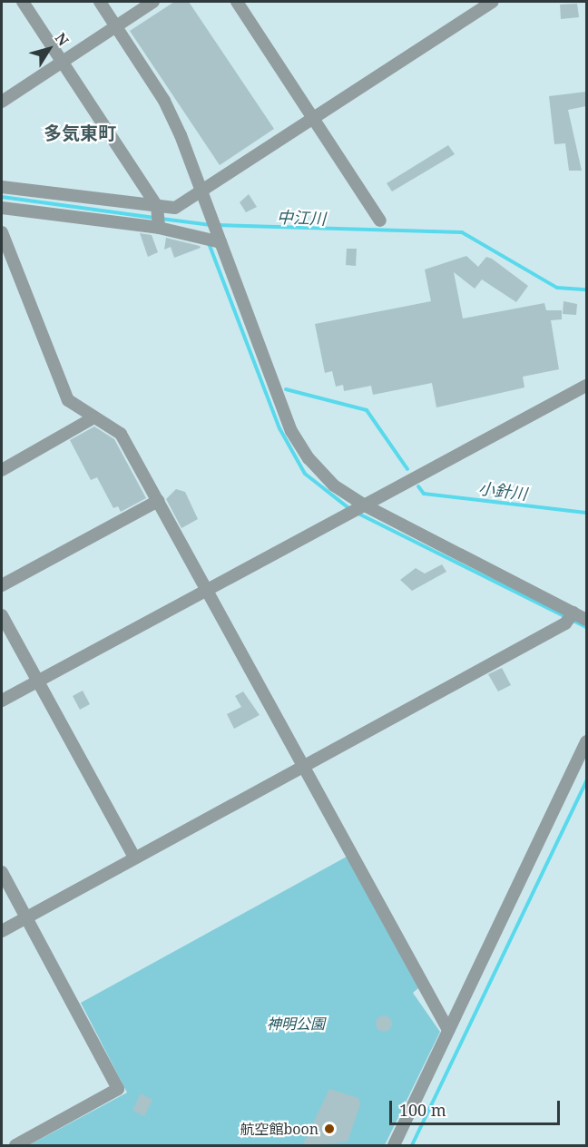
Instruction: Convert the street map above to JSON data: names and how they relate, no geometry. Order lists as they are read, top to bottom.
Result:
{
  "districts": ["多気東町"],
  "water": ["中江川", "小針川"],
  "parks": ["神明公園"],
  "places": ["航空館boon"],
  "scale_bar": "100 m",
  "north": "top right"
}
